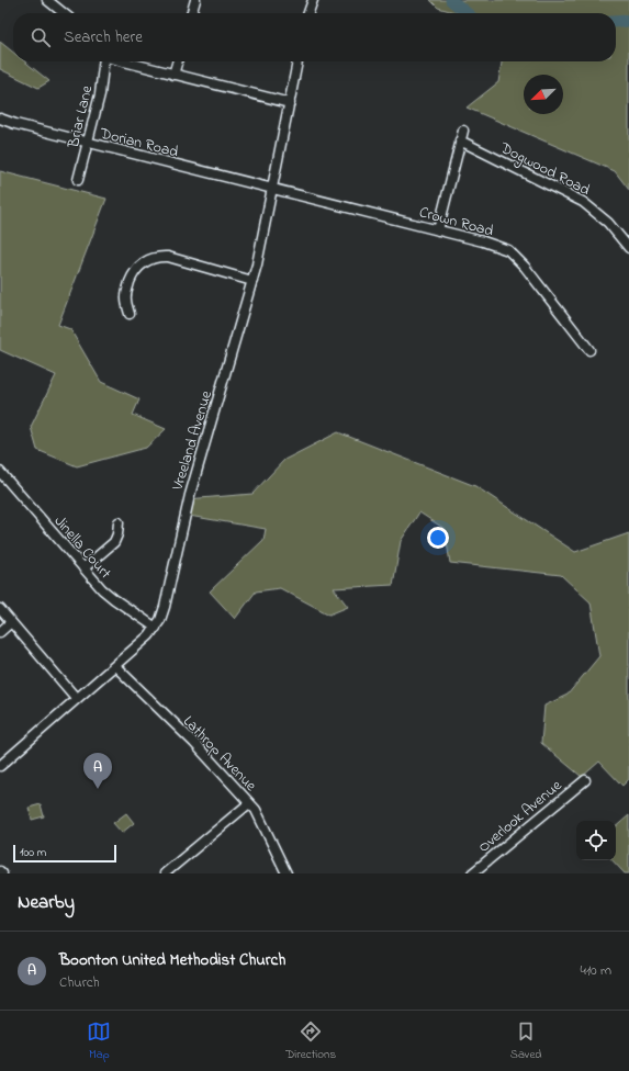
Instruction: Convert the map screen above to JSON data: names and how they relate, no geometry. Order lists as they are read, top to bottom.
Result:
{
  "streets": {
    "street": [
      "Briar Lane",
      "Dorian Road",
      "Dogwood Road",
      "Crown Road",
      "Vreeland Avenue",
      "Jinella Court",
      "Lathrop Avenue",
      "Overlook Avenue"
    ]
  },
  "crossings": [
    ["Briar Lane", "Dorian Road"],
    ["Dorian Road", "Crown Road"],
    ["Dorian Road", "Vreeland Avenue"],
    ["Crown Road", "Vreeland Avenue"],
    ["Vreeland Avenue", "Jinella Court"],
    ["Vreeland Avenue", "Lathrop Avenue"]
  ],
  "scale_bar": "100 m",
  "north": "bottom left",
  "page": {
    "search": "Search here",
    "pins": "A",
    "scale": "100 m",
    "heading": "Nearby",
    "list": [
      {
        "mark": "A",
        "name": "Boonton United Methodist Church",
        "note": "Church",
        "value": "410 m"
      }
    ],
    "nav": ["Map", "Directions", "Saved"]
  }
}
